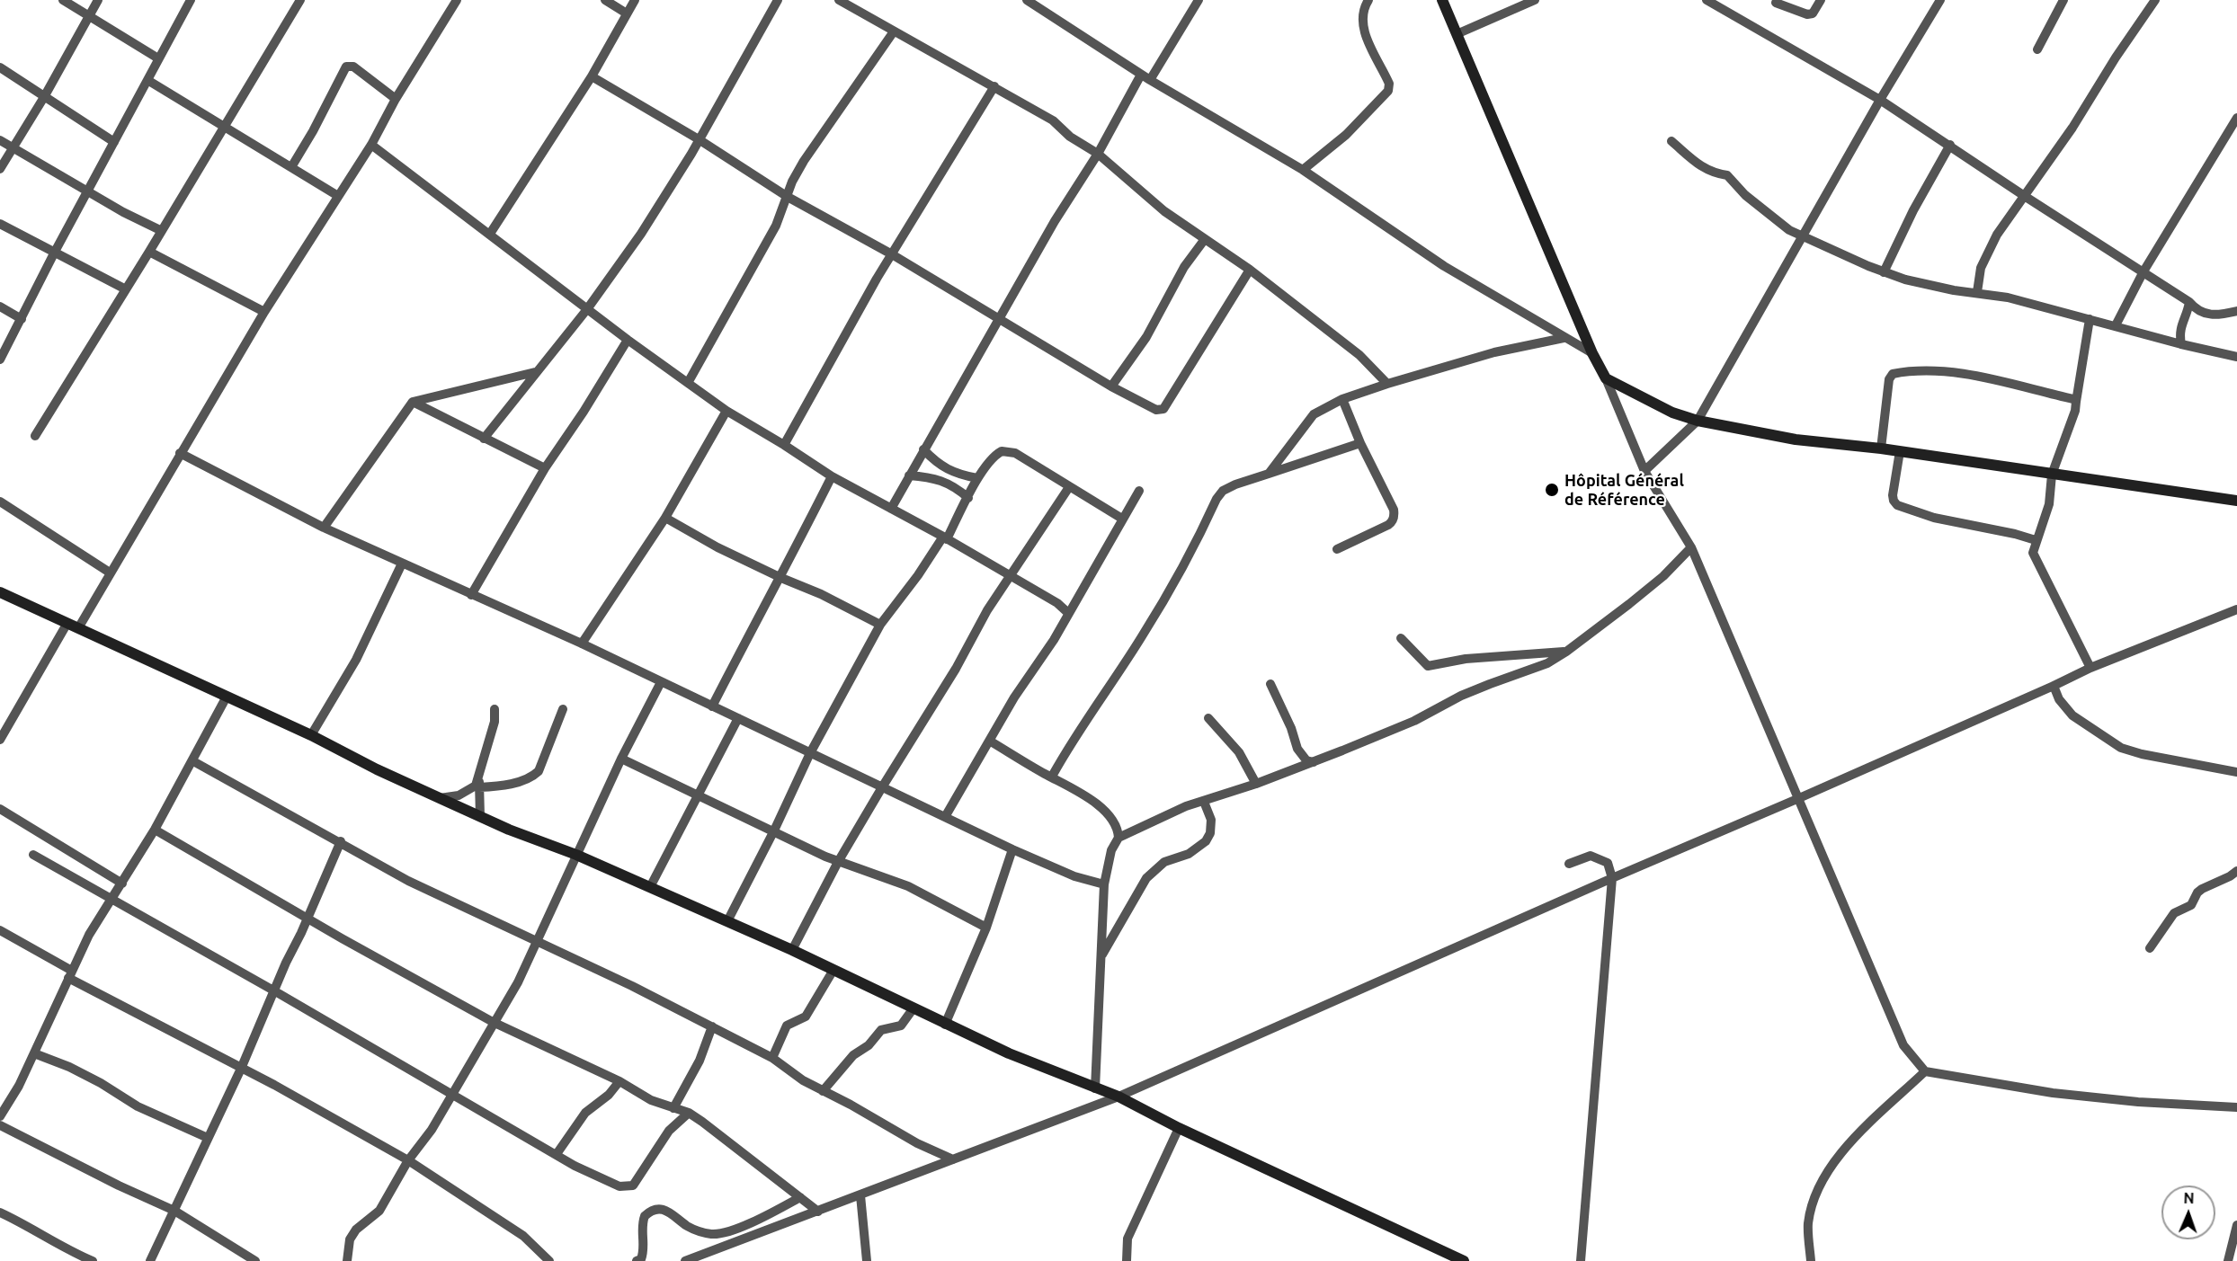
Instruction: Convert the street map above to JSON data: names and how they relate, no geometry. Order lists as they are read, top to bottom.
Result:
{
  "places": ["Hôpital Général de Référence"],
  "north": "top"
}
